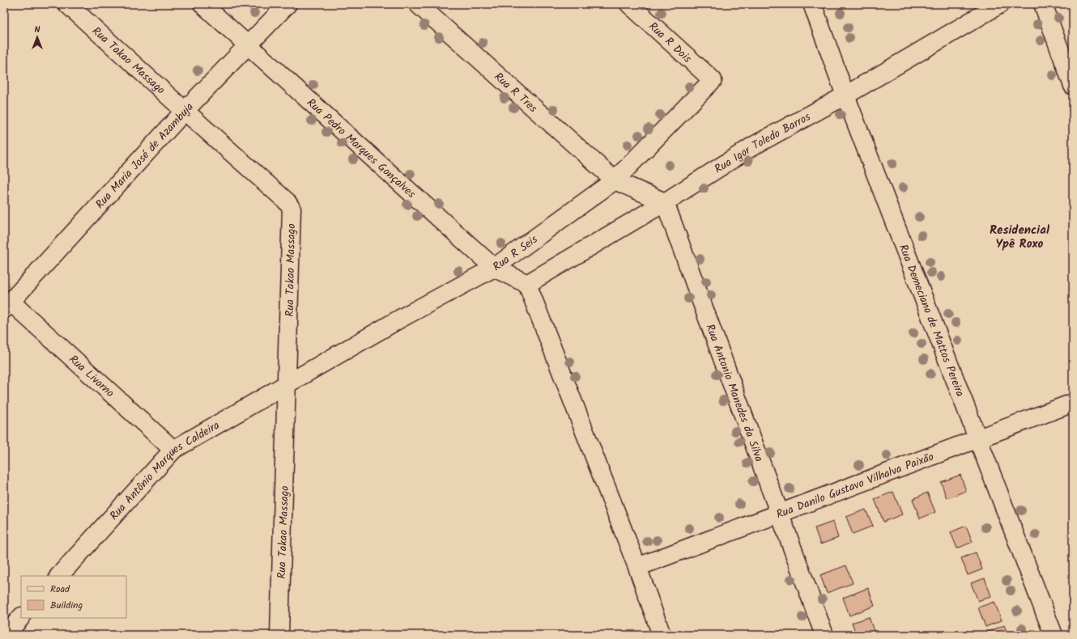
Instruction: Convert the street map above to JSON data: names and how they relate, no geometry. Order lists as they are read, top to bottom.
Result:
{
  "streets": {
    "street": [
      "Rua R Dois",
      "Rua Takao Massago",
      "Rua R Tres",
      "Rua Igor Toledo Barros",
      "Rua Pedro Marques Gonçalves",
      "Rua Maria José de Azambuja",
      "Rua R Seis",
      "Rua Demeciano de Mattos Pereira",
      "Rua Livorno",
      "Rua Antonio Manedes da Silva",
      "Rua Antônio Marques Caldeira",
      "Rua Danilo Gustavo Vilhalva Paixão"
    ]
  },
  "crossings": [
    ["Rua R Dois", "Rua R Seis"],
    ["Rua Takao Massago", "Rua Maria José de Azambuja"],
    ["Rua Takao Massago", "Rua R Seis"],
    ["Rua Takao Massago", "Rua Antônio Marques Caldeira"],
    ["Rua R Tres", "Rua R Seis"],
    ["Rua Igor Toledo Barros", "Rua Pedro Marques Gonçalves"],
    ["Rua Igor Toledo Barros", "Rua Demeciano de Mattos Pereira"],
    ["Rua Igor Toledo Barros", "Rua Antonio Manedes da Silva"],
    ["Rua Pedro Marques Gonçalves", "Rua Maria José de Azambuja"],
    ["Rua Pedro Marques Gonçalves", "Rua R Seis"],
    ["Rua Maria José de Azambuja", "Rua Livorno"],
    ["Rua R Seis", "Rua Antônio Marques Caldeira"],
    ["Rua Demeciano de Mattos Pereira", "Rua Danilo Gustavo Vilhalva Paixão"],
    ["Rua Livorno", "Rua Antônio Marques Caldeira"],
    ["Rua Antonio Manedes da Silva", "Rua Danilo Gustavo Vilhalva Paixão"]
  ],
  "districts": ["Residencial Ypê Roxo"],
  "legend": ["Road", "Building"],
  "north": "top"
}
